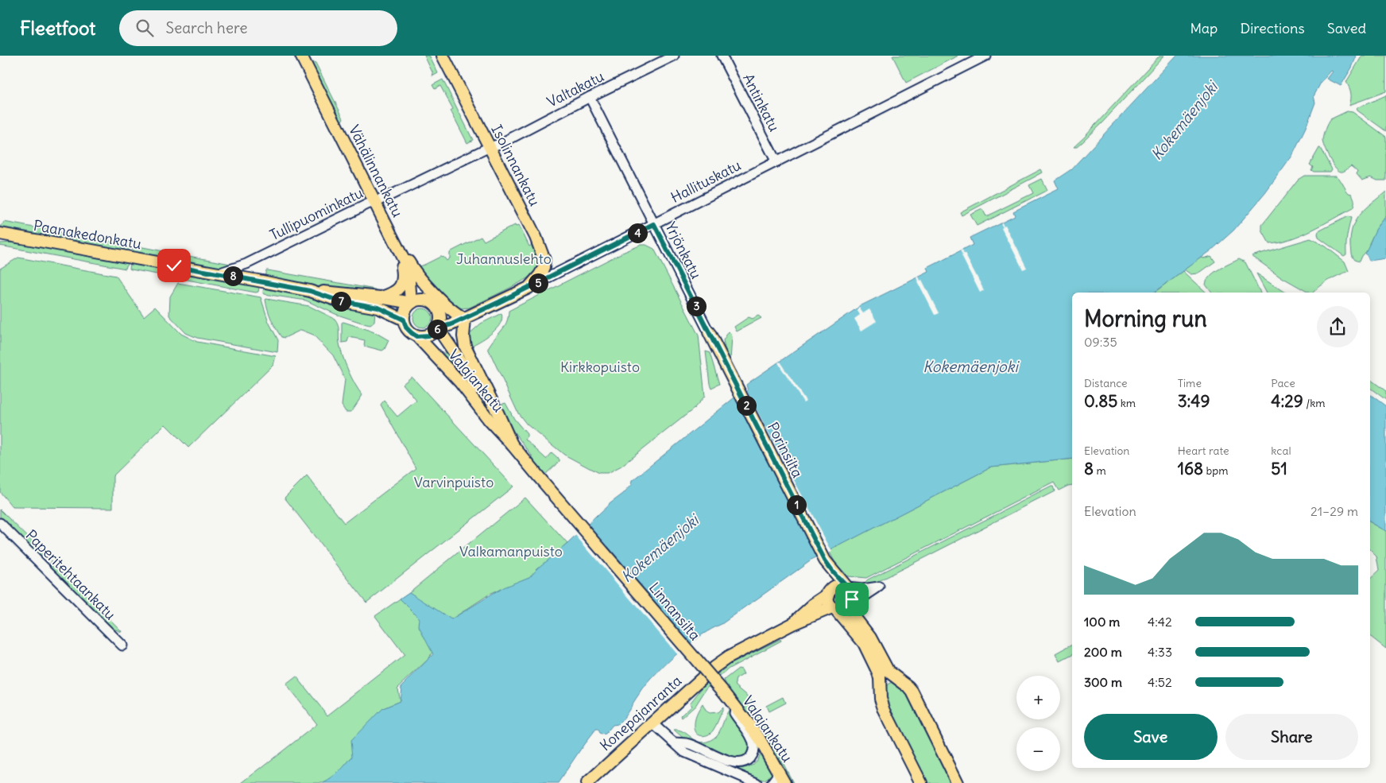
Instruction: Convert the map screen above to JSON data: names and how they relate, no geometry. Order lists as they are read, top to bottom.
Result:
{
  "streets": {
    "main road": [
      "Isolinnankatu",
      "Vähälinnankatu",
      "Hallituskatu",
      "Paanakedonkatu",
      "Valajankatu",
      "Porinsilta",
      "Linnansilta",
      "Konepajanranta"
    ],
    "street": [
      "Valtakatu",
      "Antinkatu",
      "Tullipuominkatu",
      "Yrjönkatu",
      "Paperitehtaankatu"
    ]
  },
  "crossings": [
    ["Valtakatu", "Isolinnankatu"],
    ["Valtakatu", "Tullipuominkatu"],
    ["Valtakatu", "Yrjönkatu"],
    ["Antinkatu", "Hallituskatu"],
    ["Isolinnankatu", "Hallituskatu"],
    ["Isolinnankatu", "Tullipuominkatu"],
    ["Vähälinnankatu", "Hallituskatu"],
    ["Vähälinnankatu", "Tullipuominkatu"],
    ["Vähälinnankatu", "Paanakedonkatu"],
    ["Vähälinnankatu", "Valajankatu"],
    ["Hallituskatu", "Paanakedonkatu"],
    ["Hallituskatu", "Yrjönkatu"],
    ["Hallituskatu", "Valajankatu"],
    ["Tullipuominkatu", "Paanakedonkatu"],
    ["Paanakedonkatu", "Valajankatu"],
    ["Yrjönkatu", "Porinsilta"],
    ["Valajankatu", "Linnansilta"]
  ],
  "water": ["Kokemäenjoki"],
  "parks": [
    "Juhannuslehto",
    "Kirkkopuisto",
    "Varvinpuisto",
    "Valkamanpuisto"
  ],
  "page": {
    "header": "Fleetfoot",
    "search": "Search here",
    "nav": ["Map", "Directions", "Saved"],
    "pins": [
      "4",
      "8",
      "5",
      "7",
      "3",
      "6",
      "2",
      "1"
    ],
    "heading": ["Morning run", "09:35"],
    "stats": [
      ["Distance", "0.85 km"],
      ["Time", "3:49"],
      ["Pace", "4:29 /km"],
      ["Elevation", "8 m"],
      ["Heart rate", "168 bpm"],
      ["kcal", "51"]
    ],
    "chart": ["Elevation", "21–29 m"],
    "list": [
      {
        "name": "100 m",
        "note": "4:42"
      },
      {
        "name": "200 m",
        "note": "4:33"
      },
      {
        "name": "300 m",
        "note": "4:52"
      }
    ],
    "map_buttons": ["+", "−"],
    "buttons": ["Save", "Share"]
  }
}
